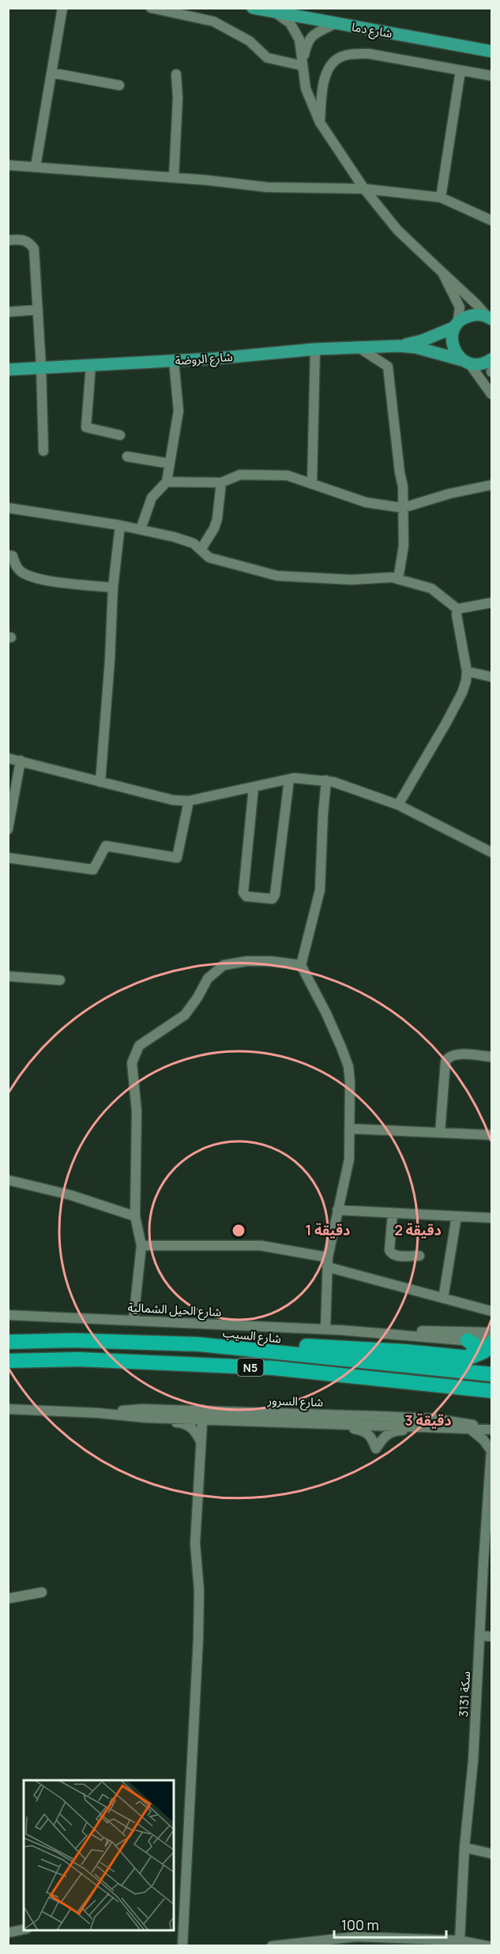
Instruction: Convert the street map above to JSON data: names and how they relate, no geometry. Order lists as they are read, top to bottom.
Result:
{
  "streets": {
    "highway": ["شارع السيب", "N5"],
    "main road": ["شارع دما", "شارع الروضة"],
    "street": ["شارع الحيل الشمالية", "شارع السرور", "سكة 3131"]
  },
  "scale_bar": "100 m",
  "rings": ["1 دقيقة", "2 دقيقة", "3 دقيقة"]
}
